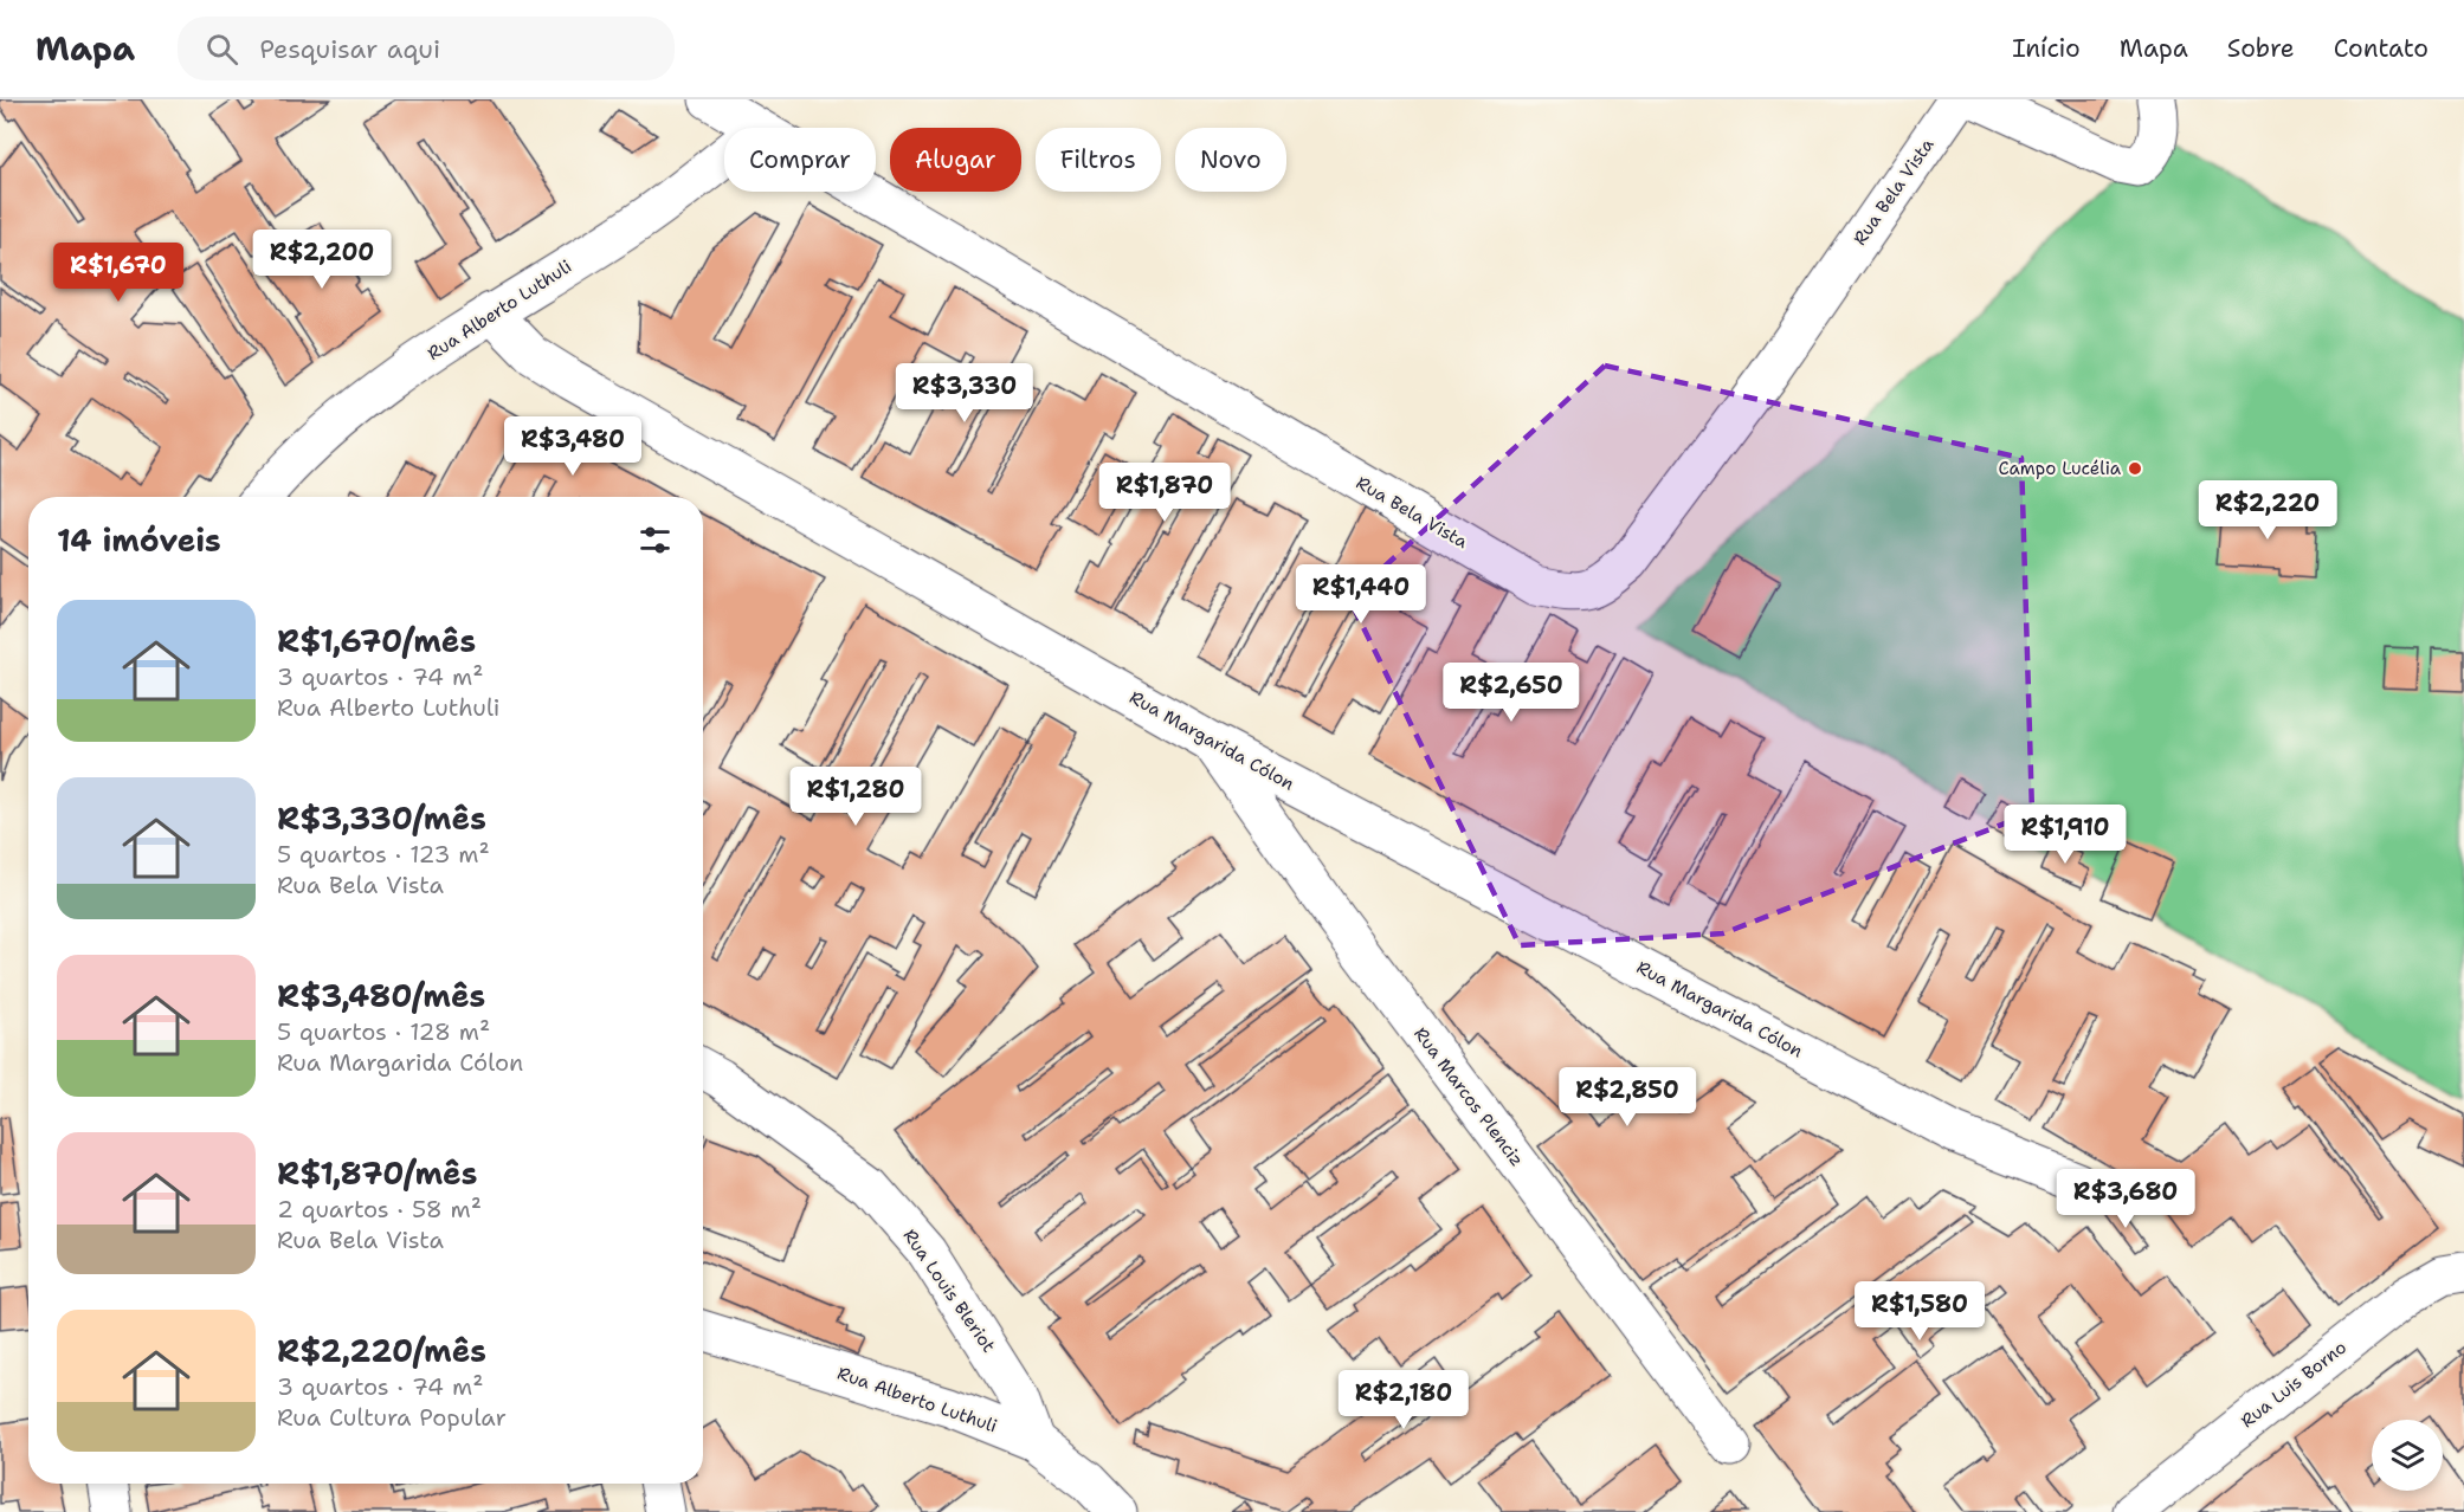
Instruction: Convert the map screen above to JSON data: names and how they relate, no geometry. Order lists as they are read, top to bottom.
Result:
{
  "streets": {
    "street": [
      "Rua Bela Vista",
      "Rua Alberto Luthuli",
      "Rua Margarida Cólon",
      "Rua Marcos Plenciz",
      "Rua Louis Bleriot",
      "Rua Luis Borno"
    ]
  },
  "crossings": [
    ["Rua Alberto Luthuli", "Rua Margarida Cólon"],
    ["Rua Alberto Luthuli", "Rua Louis Bleriot"],
    ["Rua Margarida Cólon", "Rua Marcos Plenciz"]
  ],
  "places": ["Campo Lucélia"],
  "page": {
    "header": "Mapa",
    "search": "Pesquisar aqui",
    "nav": [
      "Início",
      "Mapa",
      "Sobre",
      "Contato"
    ],
    "chip": [
      "Comprar",
      "Alugar",
      "Filtros",
      "Novo"
    ],
    "price": [
      "R$2,200",
      "R$1,670",
      "R$3,330",
      "R$3,480",
      "R$1,870",
      "R$2,220",
      "R$1,440",
      "R$2,650",
      "R$1,280",
      "R$1,910",
      "R$2,850",
      "R$3,680",
      "R$1,580",
      "R$2,180"
    ],
    "heading": "14 imóveis",
    "list": [
      {
        "name": "R$1,670/mês",
        "note": "3 quartos · 74 m² · Rua Alberto Luthuli"
      },
      {
        "name": "R$3,330/mês",
        "note": "5 quartos · 123 m² · Rua Bela Vista"
      },
      {
        "name": "R$3,480/mês",
        "note": "5 quartos · 128 m² · Rua Margarida Cólon"
      },
      {
        "name": "R$1,870/mês",
        "note": "2 quartos · 58 m² · Rua Bela Vista"
      },
      {
        "name": "R$2,220/mês",
        "note": "3 quartos · 74 m² · Rua Cultura Popular"
      }
    ]
  }
}
